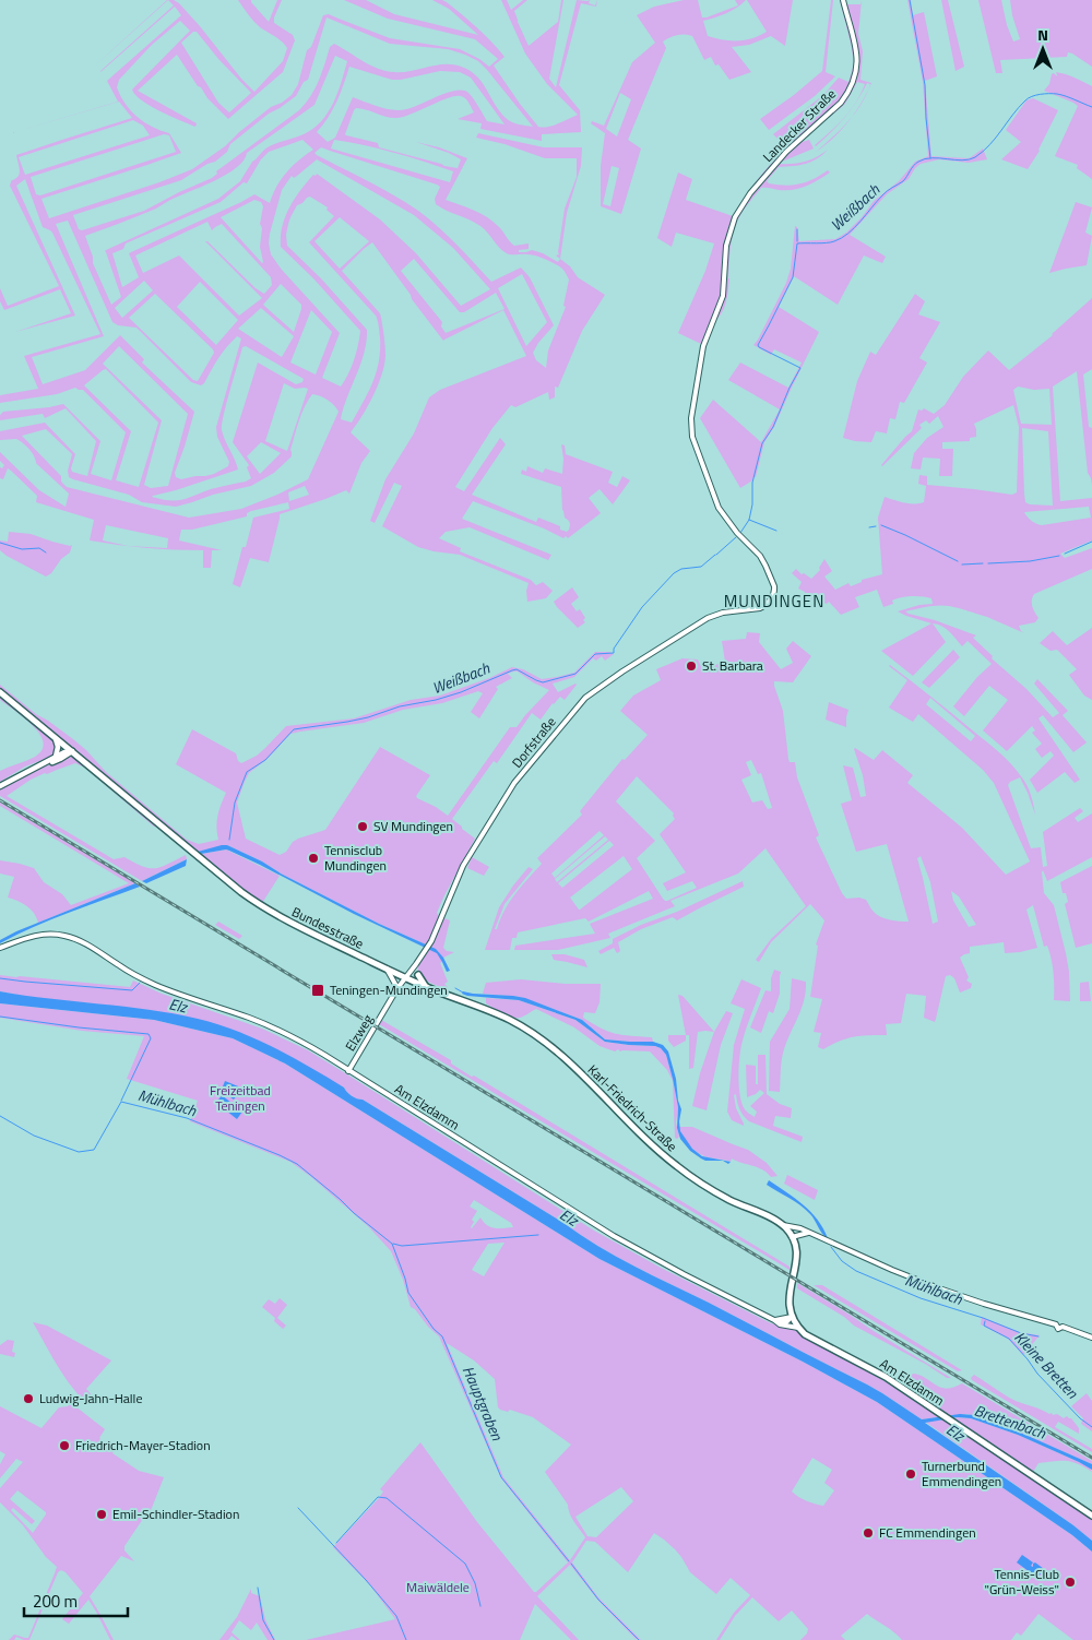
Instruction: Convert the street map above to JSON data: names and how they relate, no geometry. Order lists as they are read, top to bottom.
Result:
{
  "streets": {
    "main road": ["Bundesstraße", "Am Elzdamm", "Karl-Friedrich-Straße"],
    "street": ["Landecker Straße", "Dorfstraße", "Elzweg"]
  },
  "crossings": [
    ["Landecker Straße", "Dorfstraße"],
    ["Dorfstraße", "Bundesstraße"],
    ["Dorfstraße", "Elzweg"],
    ["Bundesstraße", "Elzweg"],
    ["Bundesstraße", "Karl-Friedrich-Straße"],
    ["Elzweg", "Am Elzdamm"],
    ["Am Elzdamm", "Karl-Friedrich-Straße"]
  ],
  "districts": ["MUNDINGEN"],
  "water": [
    "Weißbach",
    "Elz",
    "Mühlbach",
    "Kleine Bretten",
    "Hauptgraben",
    "Brettenbach"
  ],
  "parks": ["Freizeitbad Teningen", "Maiwäldele"],
  "places": {
    "other": [
      "St. Barbara",
      "SV Mundingen",
      "Tennisclub Mundingen",
      "Ludwig-Jahn-Halle",
      "Friedrich-Mayer-Stadion",
      "Turnerbund Emmendingen",
      "Emil-Schindler-Stadion",
      "FC Emmendingen",
      "Tennis-Club \"Grün-Weiss\""
    ],
    "transit": ["Teningen-Mundingen"]
  },
  "scale_bar": "200 m",
  "north": "top"
}
